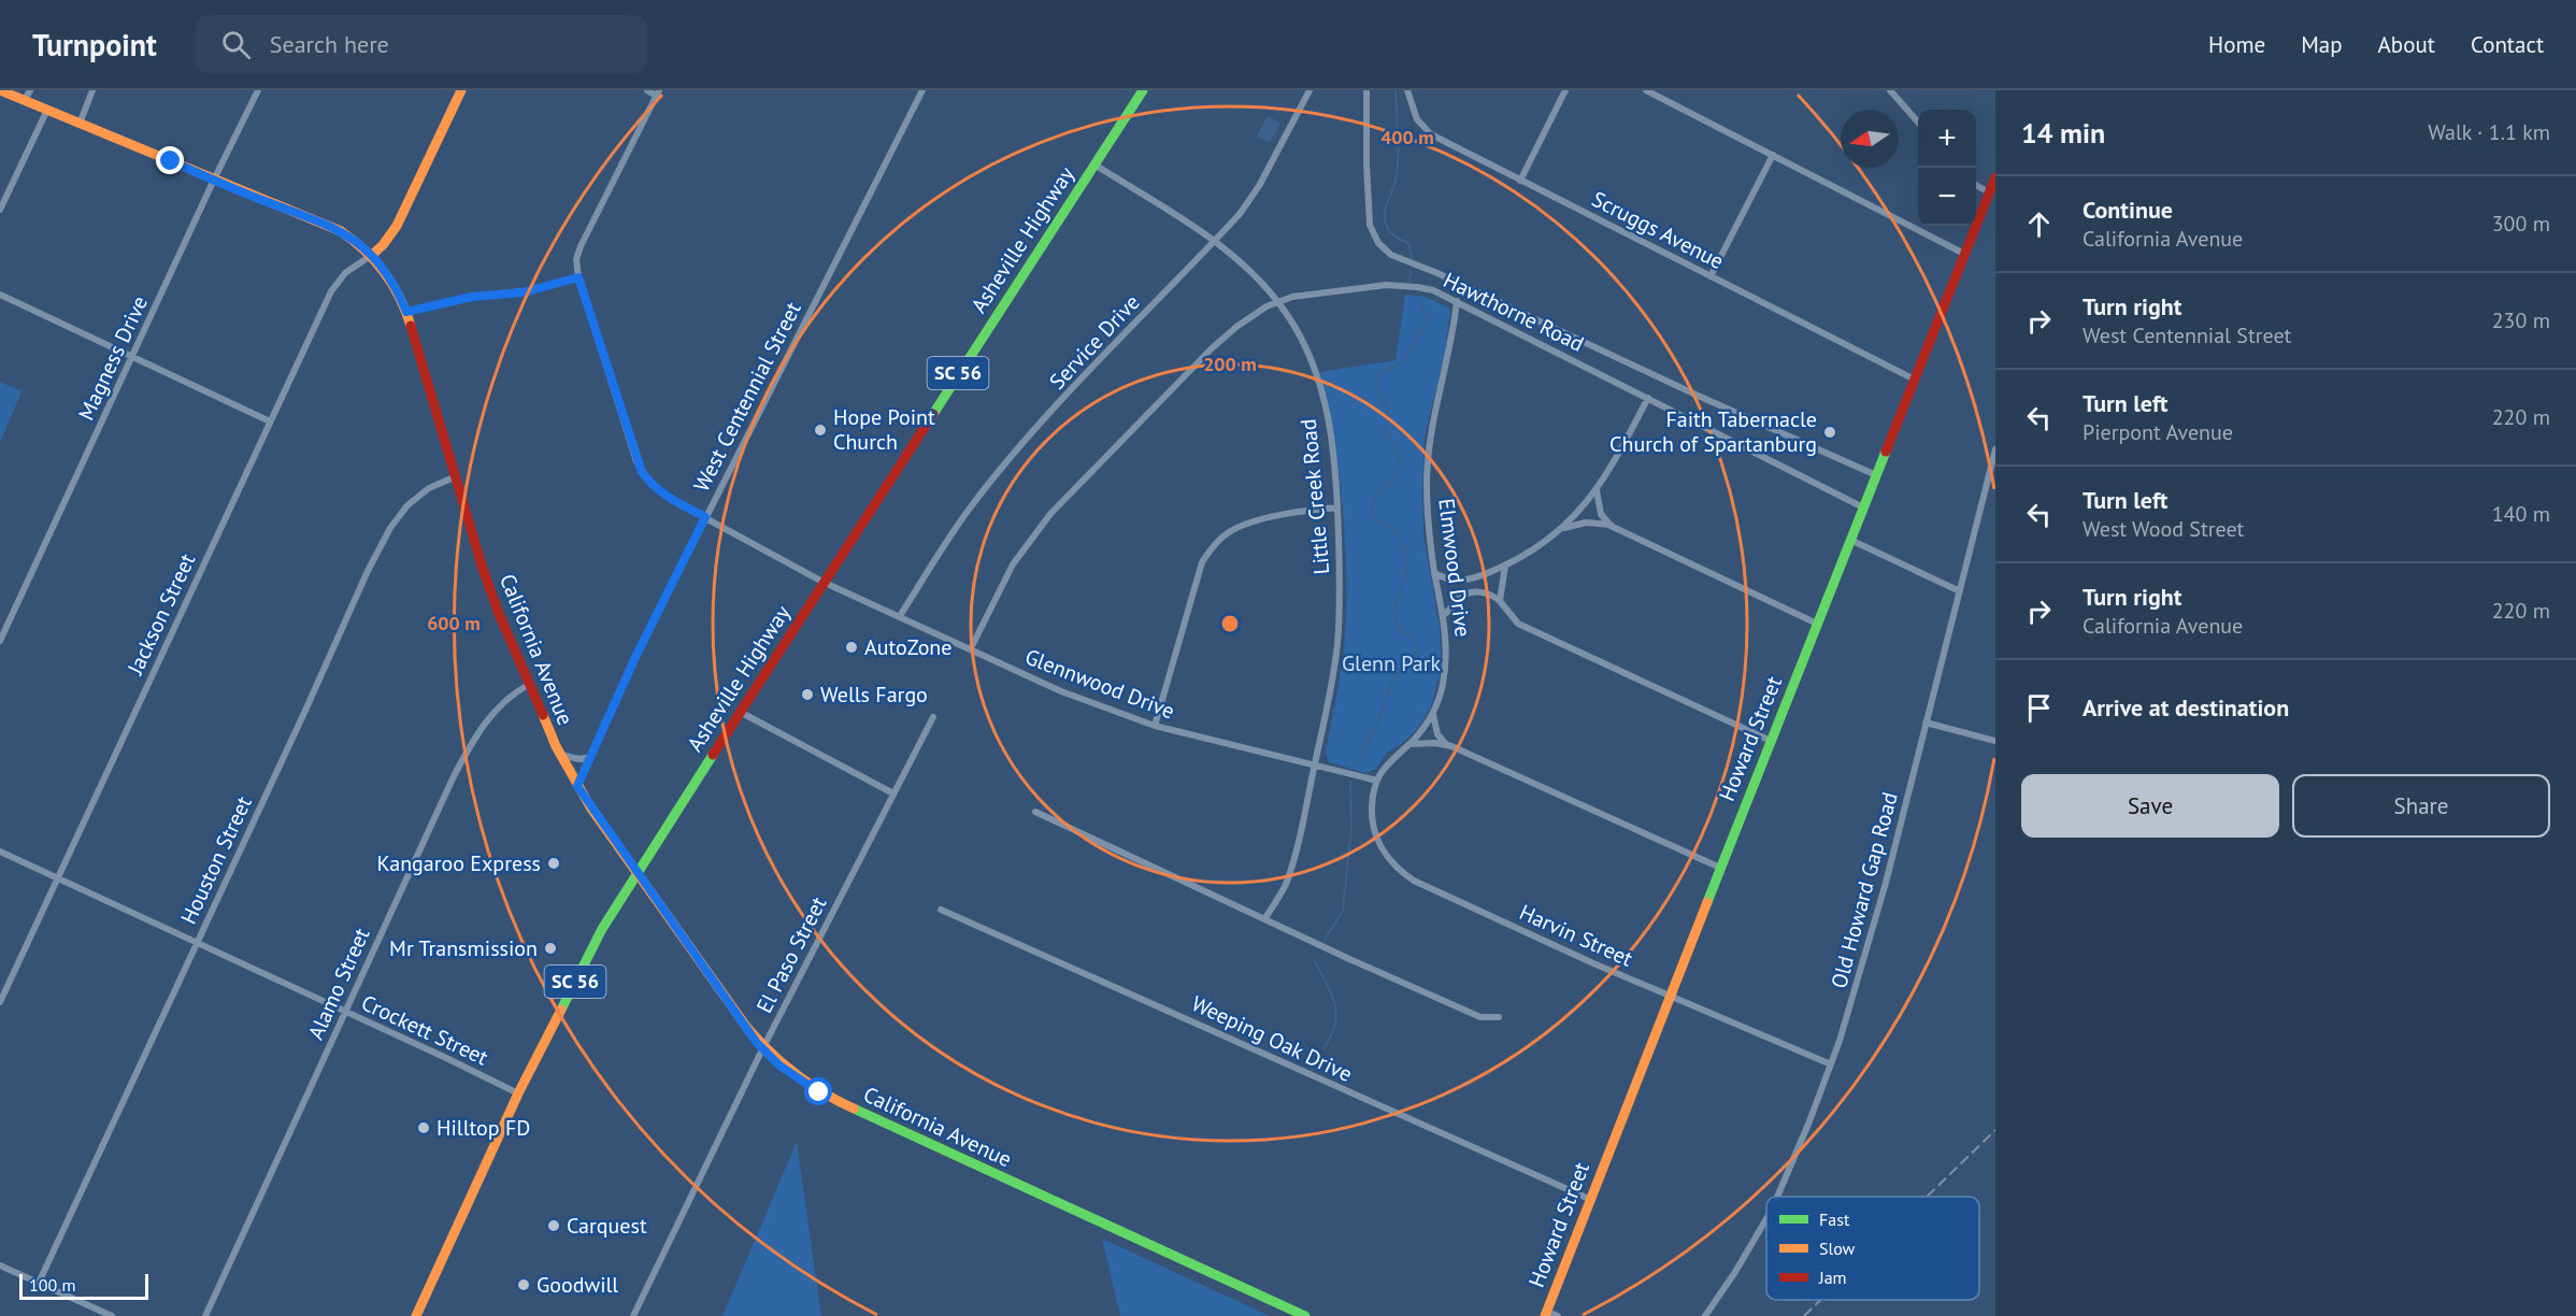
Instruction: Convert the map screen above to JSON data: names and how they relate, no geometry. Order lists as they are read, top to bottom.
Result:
{
  "streets": {
    "main road": [
      "Asheville Highway",
      "SC 56",
      "California Avenue",
      "Howard Street"
    ],
    "street": [
      "Scruggs Avenue",
      "Hawthorne Road",
      "Service Drive",
      "Magness Drive",
      "West Centennial Street",
      "Little Creek Road",
      "Elmwood Drive",
      "Jackson Street",
      "Glennwood Drive",
      "Houston Street",
      "Old Howard Gap Road",
      "Harvin Street",
      "El Paso Street",
      "Alamo Street",
      "Crockett Street",
      "Weeping Oak Drive"
    ]
  },
  "crossings": [
    ["Scruggs Avenue", "Howard Street"],
    ["Asheville Highway", "Little Creek Road"],
    ["Asheville Highway", "California Avenue"],
    ["Asheville Highway", "Glennwood Drive"],
    ["Asheville Highway", "Crockett Street"],
    ["Hawthorne Road", "Little Creek Road"],
    ["Hawthorne Road", "Elmwood Drive"],
    ["Hawthorne Road", "Glennwood Drive"],
    ["Hawthorne Road", "Howard Street"],
    ["Service Drive", "Little Creek Road"],
    ["Service Drive", "Glennwood Drive"],
    ["Magness Drive", "California Avenue"],
    ["West Centennial Street", "California Avenue"],
    ["West Centennial Street", "Glennwood Drive"],
    ["Little Creek Road", "Glennwood Drive"],
    ["Elmwood Drive", "Glennwood Drive"],
    ["Elmwood Drive", "Harvin Street"],
    ["Jackson Street", "California Avenue"],
    ["Jackson Street", "Crockett Street"],
    ["California Avenue", "Houston Street"],
    ["California Avenue", "El Paso Street"],
    ["California Avenue", "Alamo Street"],
    ["Glennwood Drive", "Harvin Street"],
    ["Howard Street", "Harvin Street"],
    ["Howard Street", "Weeping Oak Drive"],
    ["Houston Street", "Crockett Street"],
    ["Old Howard Gap Road", "Harvin Street"],
    ["Alamo Street", "Crockett Street"]
  ],
  "parks": ["Glenn Park"],
  "places": [
    "Hope Point Church",
    "Faith Tabernacle Church of Spartanburg",
    "AutoZone",
    "Wells Fargo",
    "Kangaroo Express",
    "Mr Transmission",
    "Hilltop FD",
    "Carquest",
    "Goodwill"
  ],
  "legend": ["Fast", "Slow", "Jam"],
  "scale_bar": "100 m",
  "north": "left",
  "page": {
    "header": "Turnpoint",
    "search": "Search here",
    "nav": [
      "Home",
      "Map",
      "About",
      "Contact"
    ],
    "heading": ["14 min", "Walk · 1.1 km"],
    "map_buttons": ["+", "−"],
    "list": [
      ["Continue", "California Avenue", "300 m"],
      ["Turn right", "West Centennial Street", "230 m"],
      ["Turn left", "Pierpont Avenue", "220 m"],
      ["Turn left", "West Wood Street", "140 m"],
      ["Turn right", "California Avenue", "220 m"],
      "Arrive at destination"
    ],
    "buttons": ["Save", "Share"],
    "scale": "100 m"
  },
  "rings": ["400 m", "200 m", "600 m"]
}
